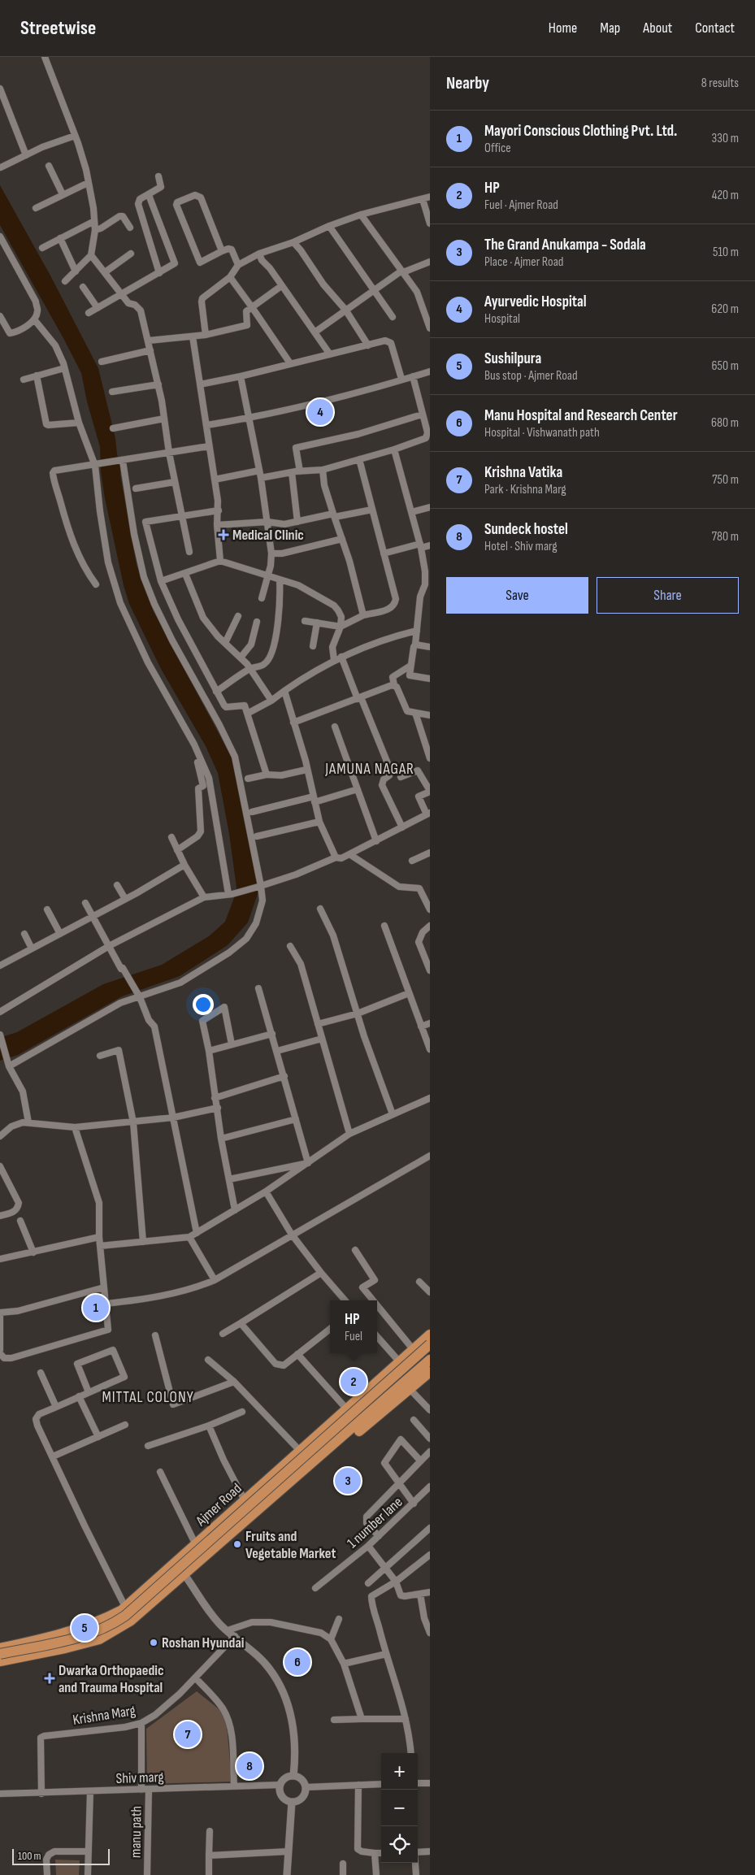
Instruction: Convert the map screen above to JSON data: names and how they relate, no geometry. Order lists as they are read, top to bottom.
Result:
{
  "streets": {
    "highway": ["Ajmer Road"],
    "street": [
      "1 number lane",
      "Krishna Marg",
      "Shiv marg",
      "manu path"
    ]
  },
  "crossings": [
    ["Krishna Marg", "Shiv marg"],
    ["Shiv marg", "manu path"]
  ],
  "districts": ["JAMUNA NAGAR", "MITTAL COLONY"],
  "places": {
    "health": ["Medical Clinic", "Dwarka Orthopaedic and Trauma Hospital"],
    "other": ["Fruits and Vegetable Market", "Roshan Hyundai"]
  },
  "scale_bar": "100 m",
  "page": {
    "header": "Streetwise",
    "nav": [
      "Home",
      "Map",
      "About",
      "Contact"
    ],
    "heading": ["Nearby", "8 results"],
    "list": [
      {
        "mark": "1",
        "name": "Mayori Conscious Clothing Pvt. Ltd.",
        "note": "Office",
        "value": "330 m"
      },
      {
        "mark": "2",
        "name": "HP",
        "note": "Fuel · Ajmer Road",
        "value": "420 m"
      },
      {
        "mark": "3",
        "name": "The Grand Anukampa - Sodala",
        "note": "Place · Ajmer Road",
        "value": "510 m"
      },
      {
        "mark": "4",
        "name": "Ayurvedic Hospital",
        "note": "Hospital",
        "value": "620 m"
      },
      {
        "mark": "5",
        "name": "Sushilpura",
        "note": "Bus stop · Ajmer Road",
        "value": "650 m"
      },
      {
        "mark": "6",
        "name": "Manu Hospital and Research Center",
        "note": "Hospital · Vishwanath path",
        "value": "680 m"
      },
      {
        "mark": "7",
        "name": "Krishna Vatika",
        "note": "Park · Krishna Marg",
        "value": "750 m"
      },
      {
        "mark": "8",
        "name": "Sundeck hostel",
        "note": "Hotel · Shiv marg",
        "value": "780 m"
      }
    ],
    "pins": [
      "4",
      "1",
      "2",
      "3",
      "5",
      "6",
      "7",
      "8"
    ],
    "buttons": ["Save", "Share"],
    "popup": ["HP", "Fuel"],
    "map_buttons": ["+", "−"],
    "scale": "100 m"
  }
}
